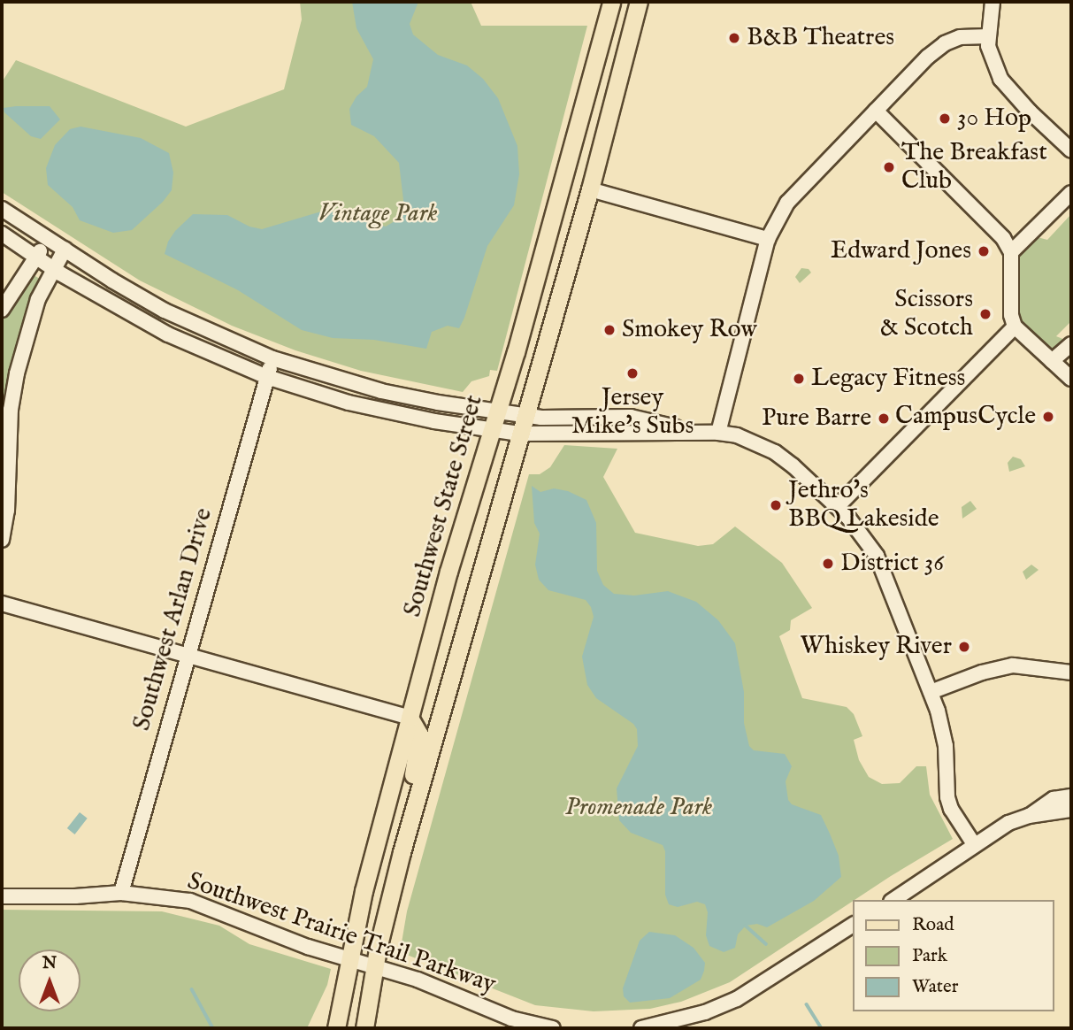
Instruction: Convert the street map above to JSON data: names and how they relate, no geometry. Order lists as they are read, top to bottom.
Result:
{
  "streets": {
    "main road": ["Southwest State Street"],
    "street": ["Southwest Arlan Drive", "Southwest Prairie Trail Parkway"]
  },
  "crossings": [
    ["Southwest State Street", "Southwest Prairie Trail Parkway"],
    ["Southwest Arlan Drive", "Southwest Prairie Trail Parkway"]
  ],
  "parks": ["Vintage Park", "Promenade Park"],
  "places": [
    "B&B Theatres",
    "30 Hop",
    "The Breakfast Club",
    "Edward Jones",
    "Scissors & Scotch",
    "Smokey Row",
    "Jersey Mike's Subs",
    "Legacy Fitness",
    "CampusCycle",
    "Pure Barre",
    "Jethro's BBQ Lakeside",
    "District 36",
    "Whiskey River"
  ],
  "legend": ["Road", "Park", "Water"],
  "north": "top"
}
